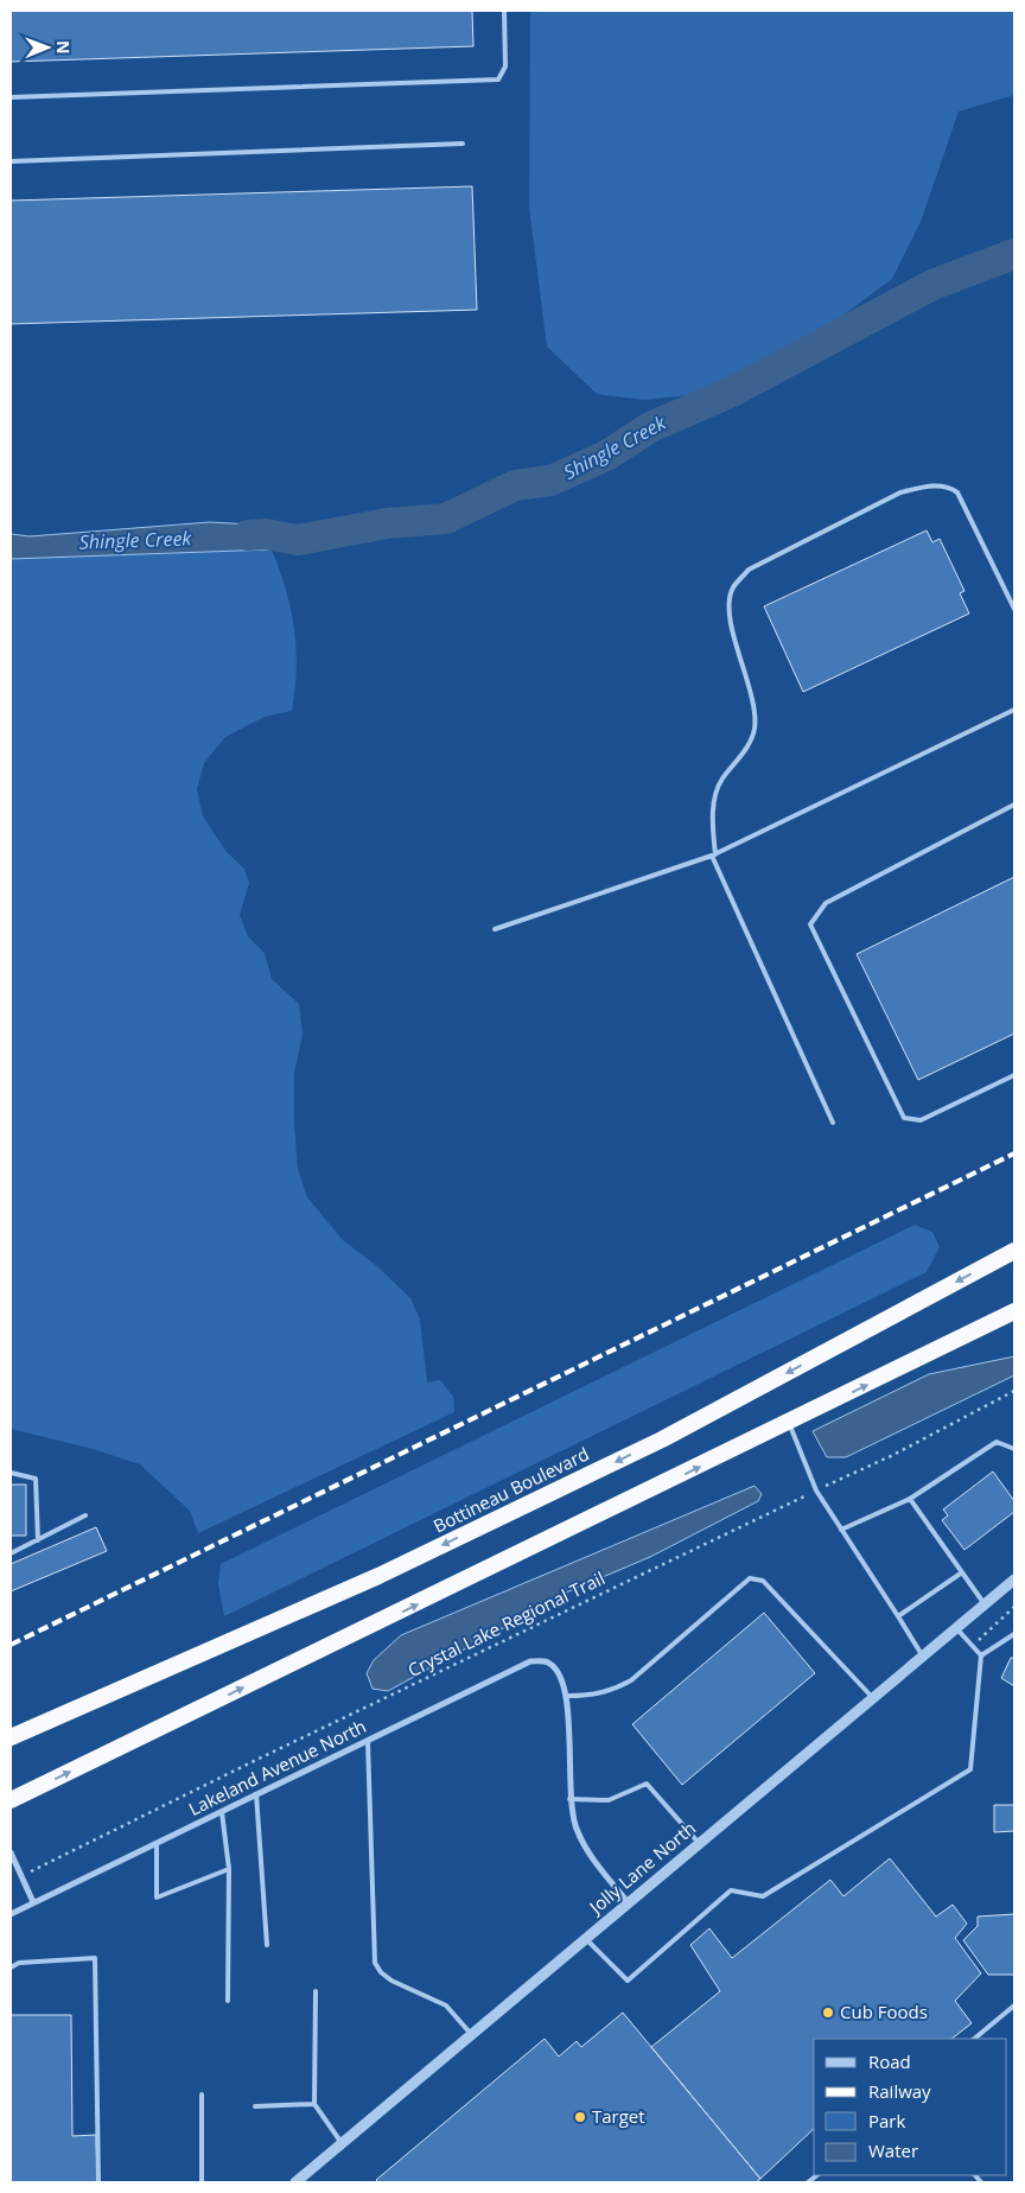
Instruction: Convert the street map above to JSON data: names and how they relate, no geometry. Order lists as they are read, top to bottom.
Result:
{
  "streets": {
    "highway": ["Bottineau Boulevard"],
    "street": ["Lakeland Avenue North", "Jolly Lane North"],
    "path": ["Crystal Lake Regional Trail"]
  },
  "water": ["Shingle Creek"],
  "places": ["Cub Foods", "Target"],
  "legend": [
    "Road",
    "Railway",
    "Park",
    "Water"
  ],
  "north": "right"
}
